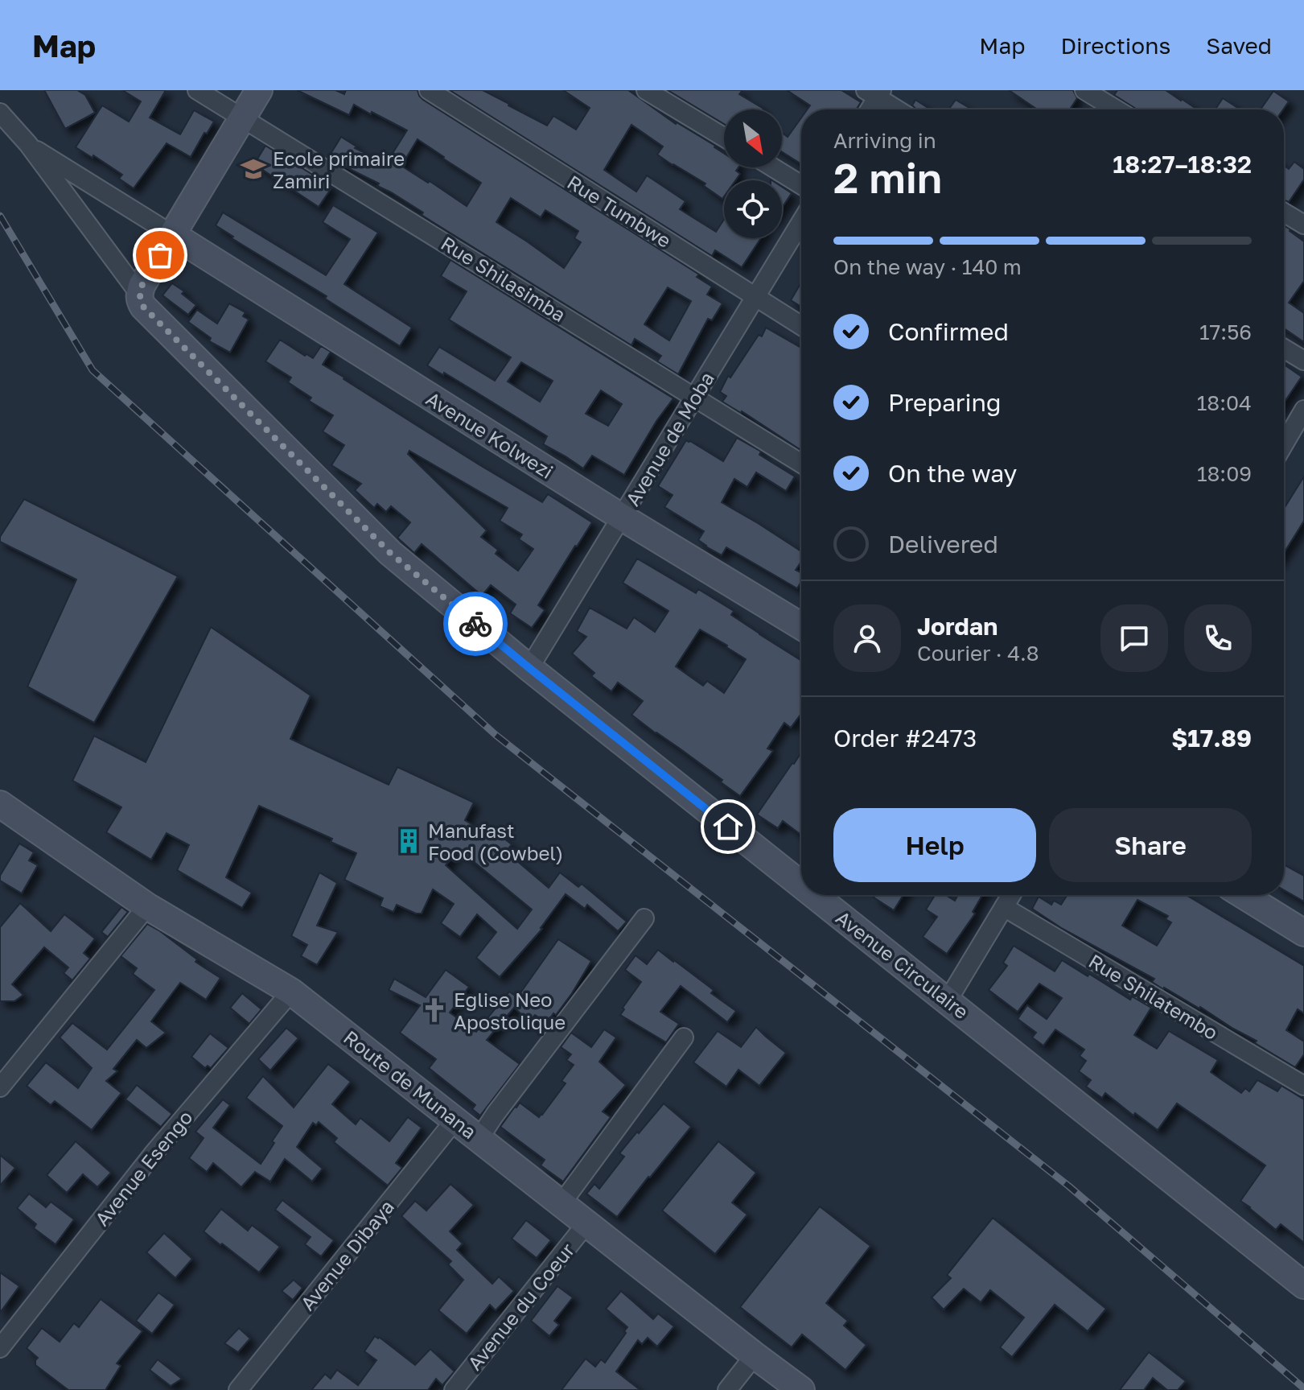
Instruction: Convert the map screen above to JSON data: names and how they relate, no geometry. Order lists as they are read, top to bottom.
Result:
{
  "streets": {
    "street": [
      "Rue Tumbwe",
      "Rue Shilasimba",
      "Avenue Kolwezi",
      "Avenue de Moba",
      "Avenue Circulaire",
      "Rue Shilatembo",
      "Route de Munana",
      "Avenue Esengo",
      "Avenue Dibaya",
      "Avenue du Coeur"
    ]
  },
  "crossings": [
    ["Rue Tumbwe", "Avenue de Moba"],
    ["Rue Shilasimba", "Avenue de Moba"],
    ["Avenue Kolwezi", "Avenue de Moba"],
    ["Avenue de Moba", "Avenue Circulaire"],
    ["Route de Munana", "Avenue Esengo"],
    ["Route de Munana", "Avenue Dibaya"],
    ["Route de Munana", "Avenue du Coeur"]
  ],
  "places": {
    "school or university": ["Ecole primaire Zamiri"],
    "building": ["Manufast Food (Cowbel)"],
    "church": ["Eglise Neo Apostolique"]
  },
  "north": "bottom right",
  "page": {
    "header": "Map",
    "nav": ["Map", "Directions", "Saved"],
    "heading": ["2 min", "Arriving in", "18:27–18:32"],
    "panel": [
      "Jordan",
      "Courier · 4.8",
      "Order #2473",
      "$17.89"
    ],
    "bar": "On the way · 140 m",
    "list": [
      ["Confirmed", "17:56"],
      ["Preparing", "18:04"],
      ["On the way", "18:09"],
      "Delivered"
    ],
    "buttons": ["Help", "Share"]
  }
}
